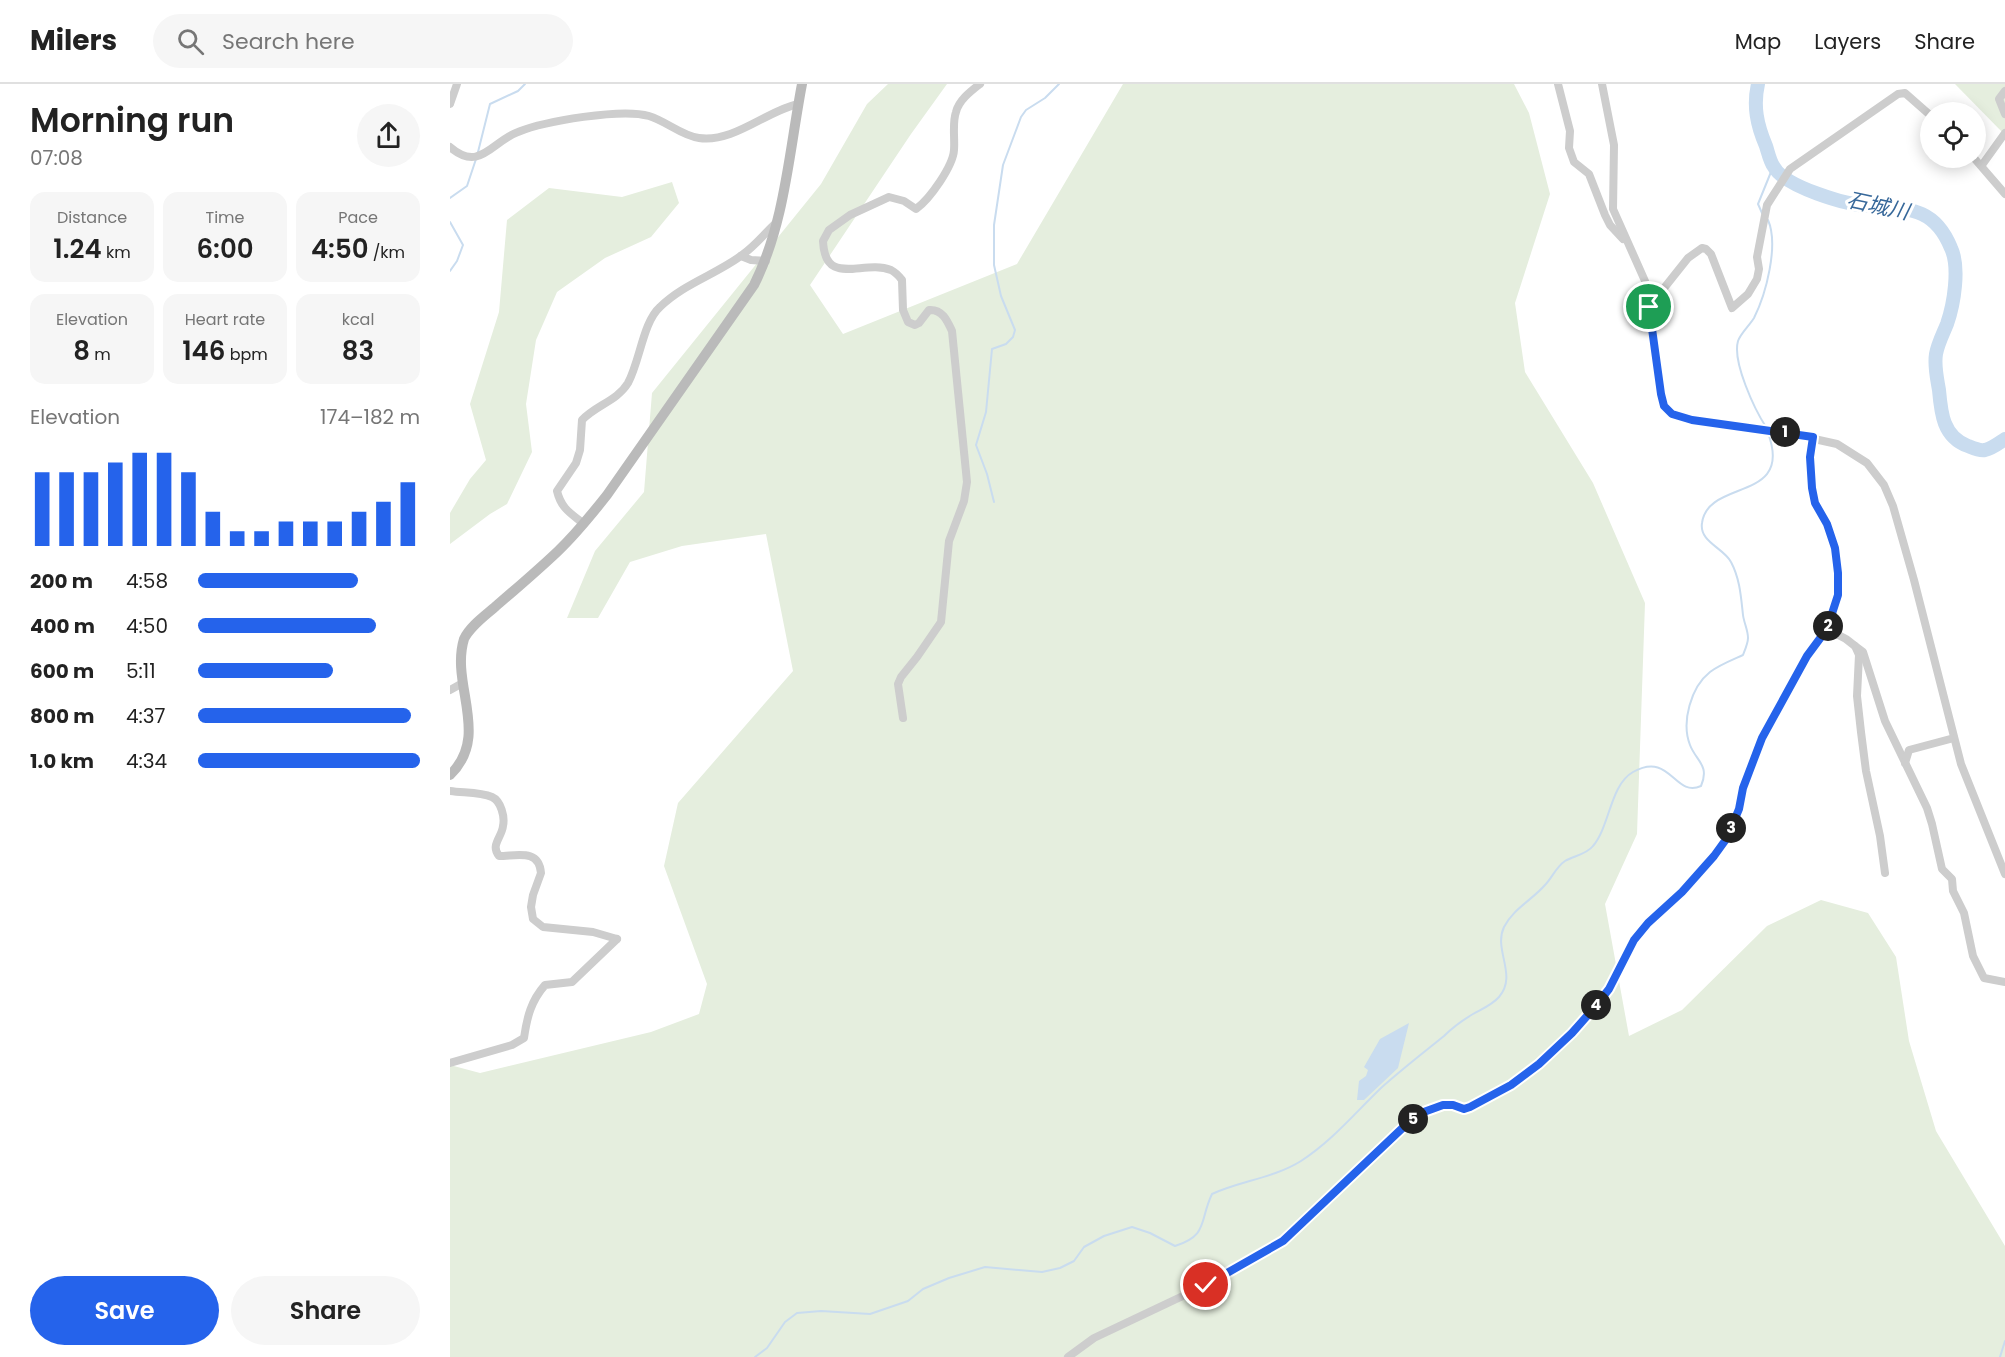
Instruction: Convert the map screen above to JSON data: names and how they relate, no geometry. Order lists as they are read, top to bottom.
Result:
{
  "water": ["石城川"],
  "page": {
    "header": "Milers",
    "search": "Search here",
    "nav": ["Map", "Layers", "Share"],
    "heading": ["Morning run", "07:08"],
    "stats": [
      ["Distance", "1.24 km"],
      ["Time", "6:00"],
      ["Pace", "4:50 /km"],
      ["Elevation", "8 m"],
      ["Heart rate", "146 bpm"],
      ["kcal", "83"]
    ],
    "chart": ["Elevation", "174–182 m"],
    "pins": [
      "1",
      "2",
      "3",
      "4",
      "5"
    ],
    "list": [
      {
        "name": "200 m",
        "note": "4:58"
      },
      {
        "name": "400 m",
        "note": "4:50"
      },
      {
        "name": "600 m",
        "note": "5:11"
      },
      {
        "name": "800 m",
        "note": "4:37"
      },
      {
        "name": "1.0 km",
        "note": "4:34"
      }
    ],
    "buttons": ["Save", "Share"]
  }
}
